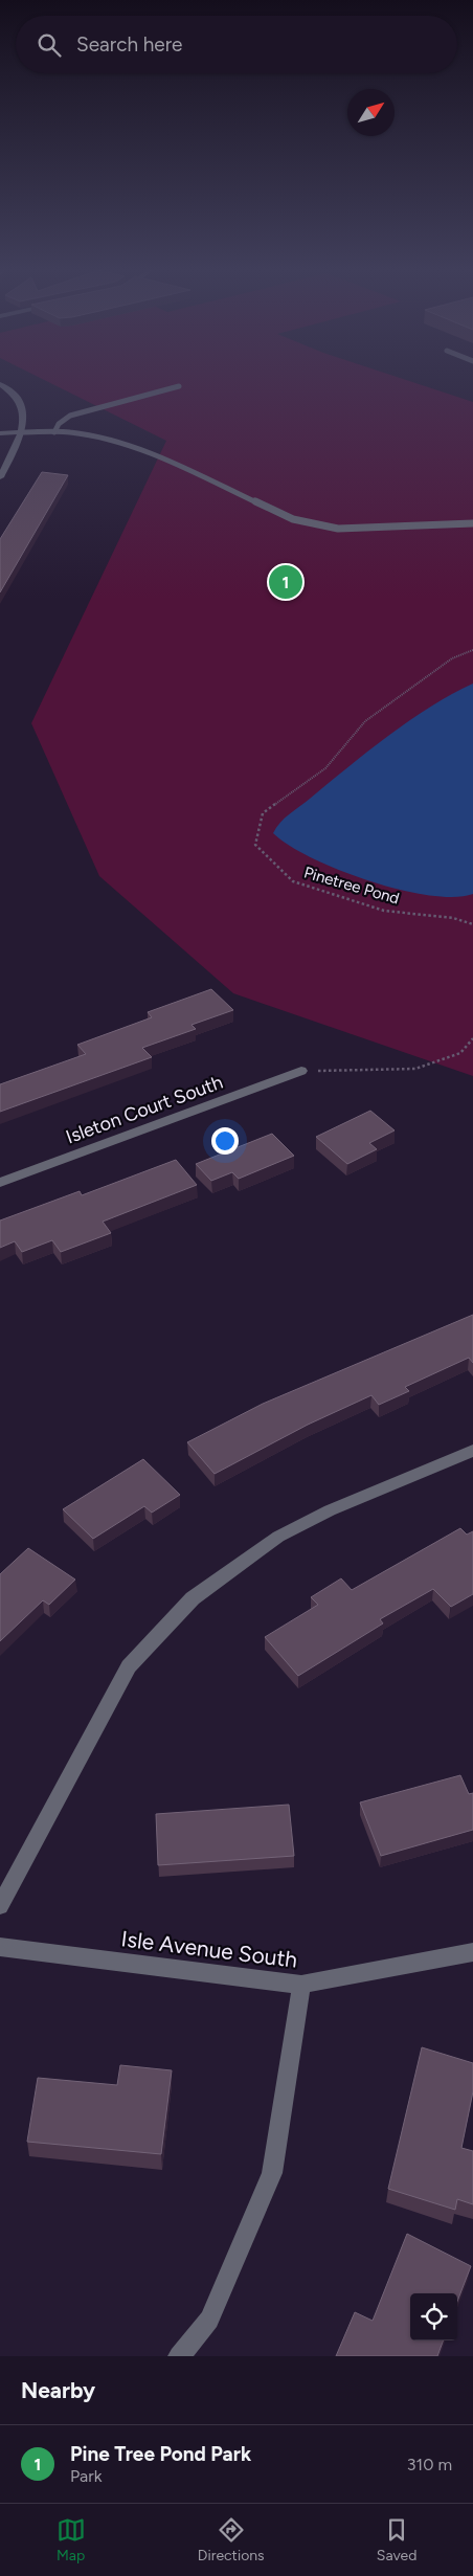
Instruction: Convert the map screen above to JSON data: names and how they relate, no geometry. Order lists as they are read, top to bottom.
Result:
{
  "streets": {
    "street": ["Isleton Court South", "Isle Avenue South"],
    "path": ["Pinetree Pond"]
  },
  "north": "top right",
  "page": {
    "search": "Search here",
    "pins": "1",
    "heading": "Nearby",
    "list": [
      {
        "mark": "1",
        "name": "Pine Tree Pond Park",
        "note": "Park",
        "value": "310 m"
      }
    ],
    "nav": ["Map", "Directions", "Saved"]
  }
}
